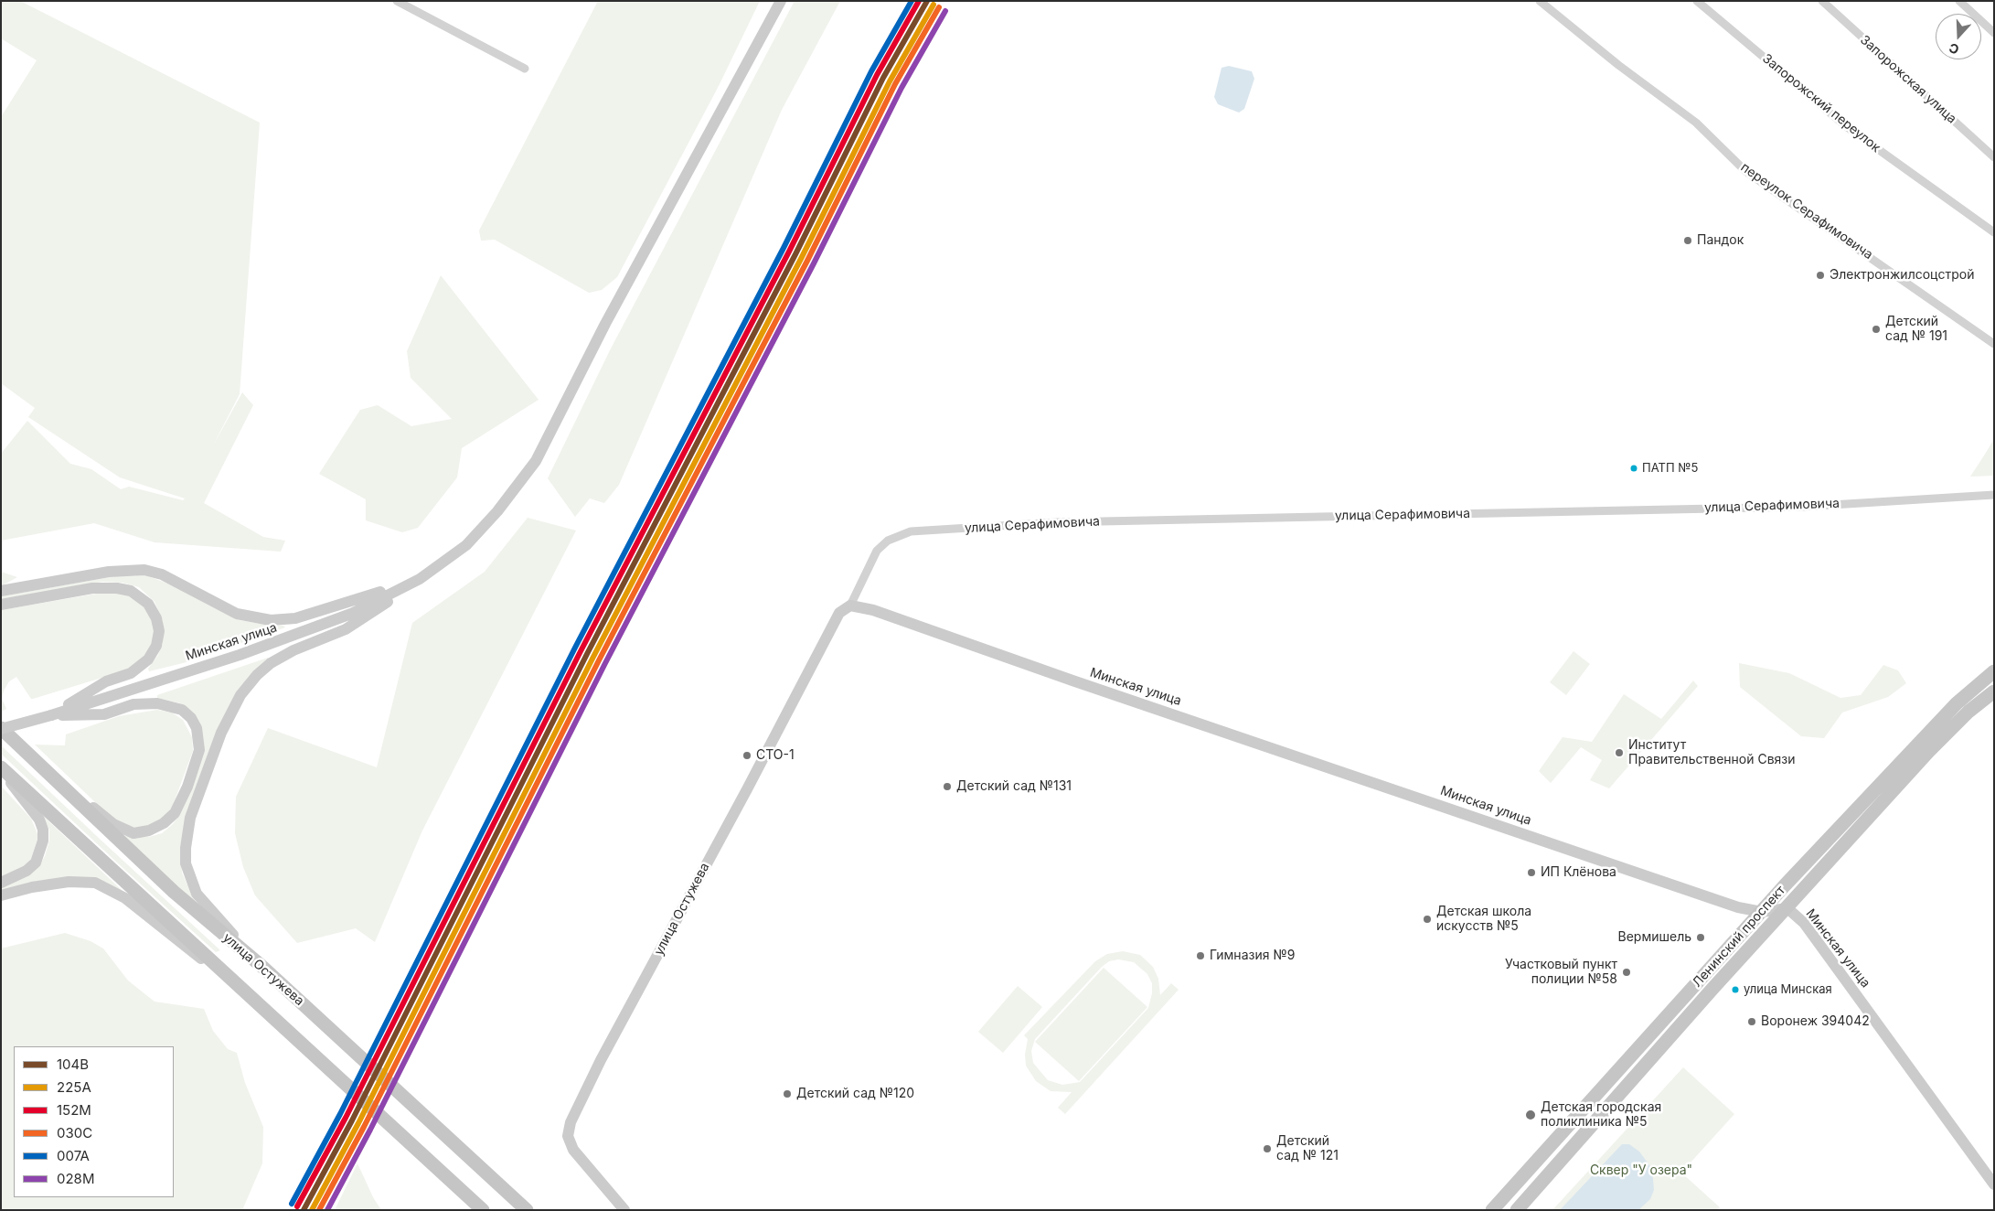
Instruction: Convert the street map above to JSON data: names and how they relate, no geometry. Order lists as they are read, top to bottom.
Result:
{
  "streets": {
    "main road": ["улица Остужева", "Ленинский проспект"],
    "street": [
      "Запорожская улица",
      "Запорожский переулок",
      "переулок Серафимовича",
      "улица Серафимовича",
      "Минская улица"
    ]
  },
  "crossings": [
    ["улица Серафимовича", "Минская улица"],
    ["улица Серафимовича", "улица Остужева"],
    ["Минская улица", "улица Остужева"],
    ["Минская улица", "Ленинский проспект"]
  ],
  "parks": ["Сквер \"У озера\""],
  "places": [
    "Пандок",
    "Электронжилсоцстрой",
    "Детский сад № 191",
    "ПАТП №5",
    "Институт Правительственной Связи",
    "СТО-1",
    "Детский сад №131",
    "ИП Клёнова",
    "Детская школа искусств №5",
    "Вермишель",
    "Гимназия №9",
    "Участковый пункт полиции №58",
    "улица Минская",
    "Воронеж 394042",
    "Детский сад №120",
    "Детская городская поликлиника №5",
    "Детский сад № 121"
  ],
  "lines": [
    "transit line 104В",
    "transit line 152М",
    "transit line 007А",
    "transit line 225А",
    "transit line 030C",
    "transit line 028М"
  ],
  "legend": [
    "104В",
    "225А",
    "152М",
    "030C",
    "007А",
    "028М"
  ],
  "north": "bottom"
}
